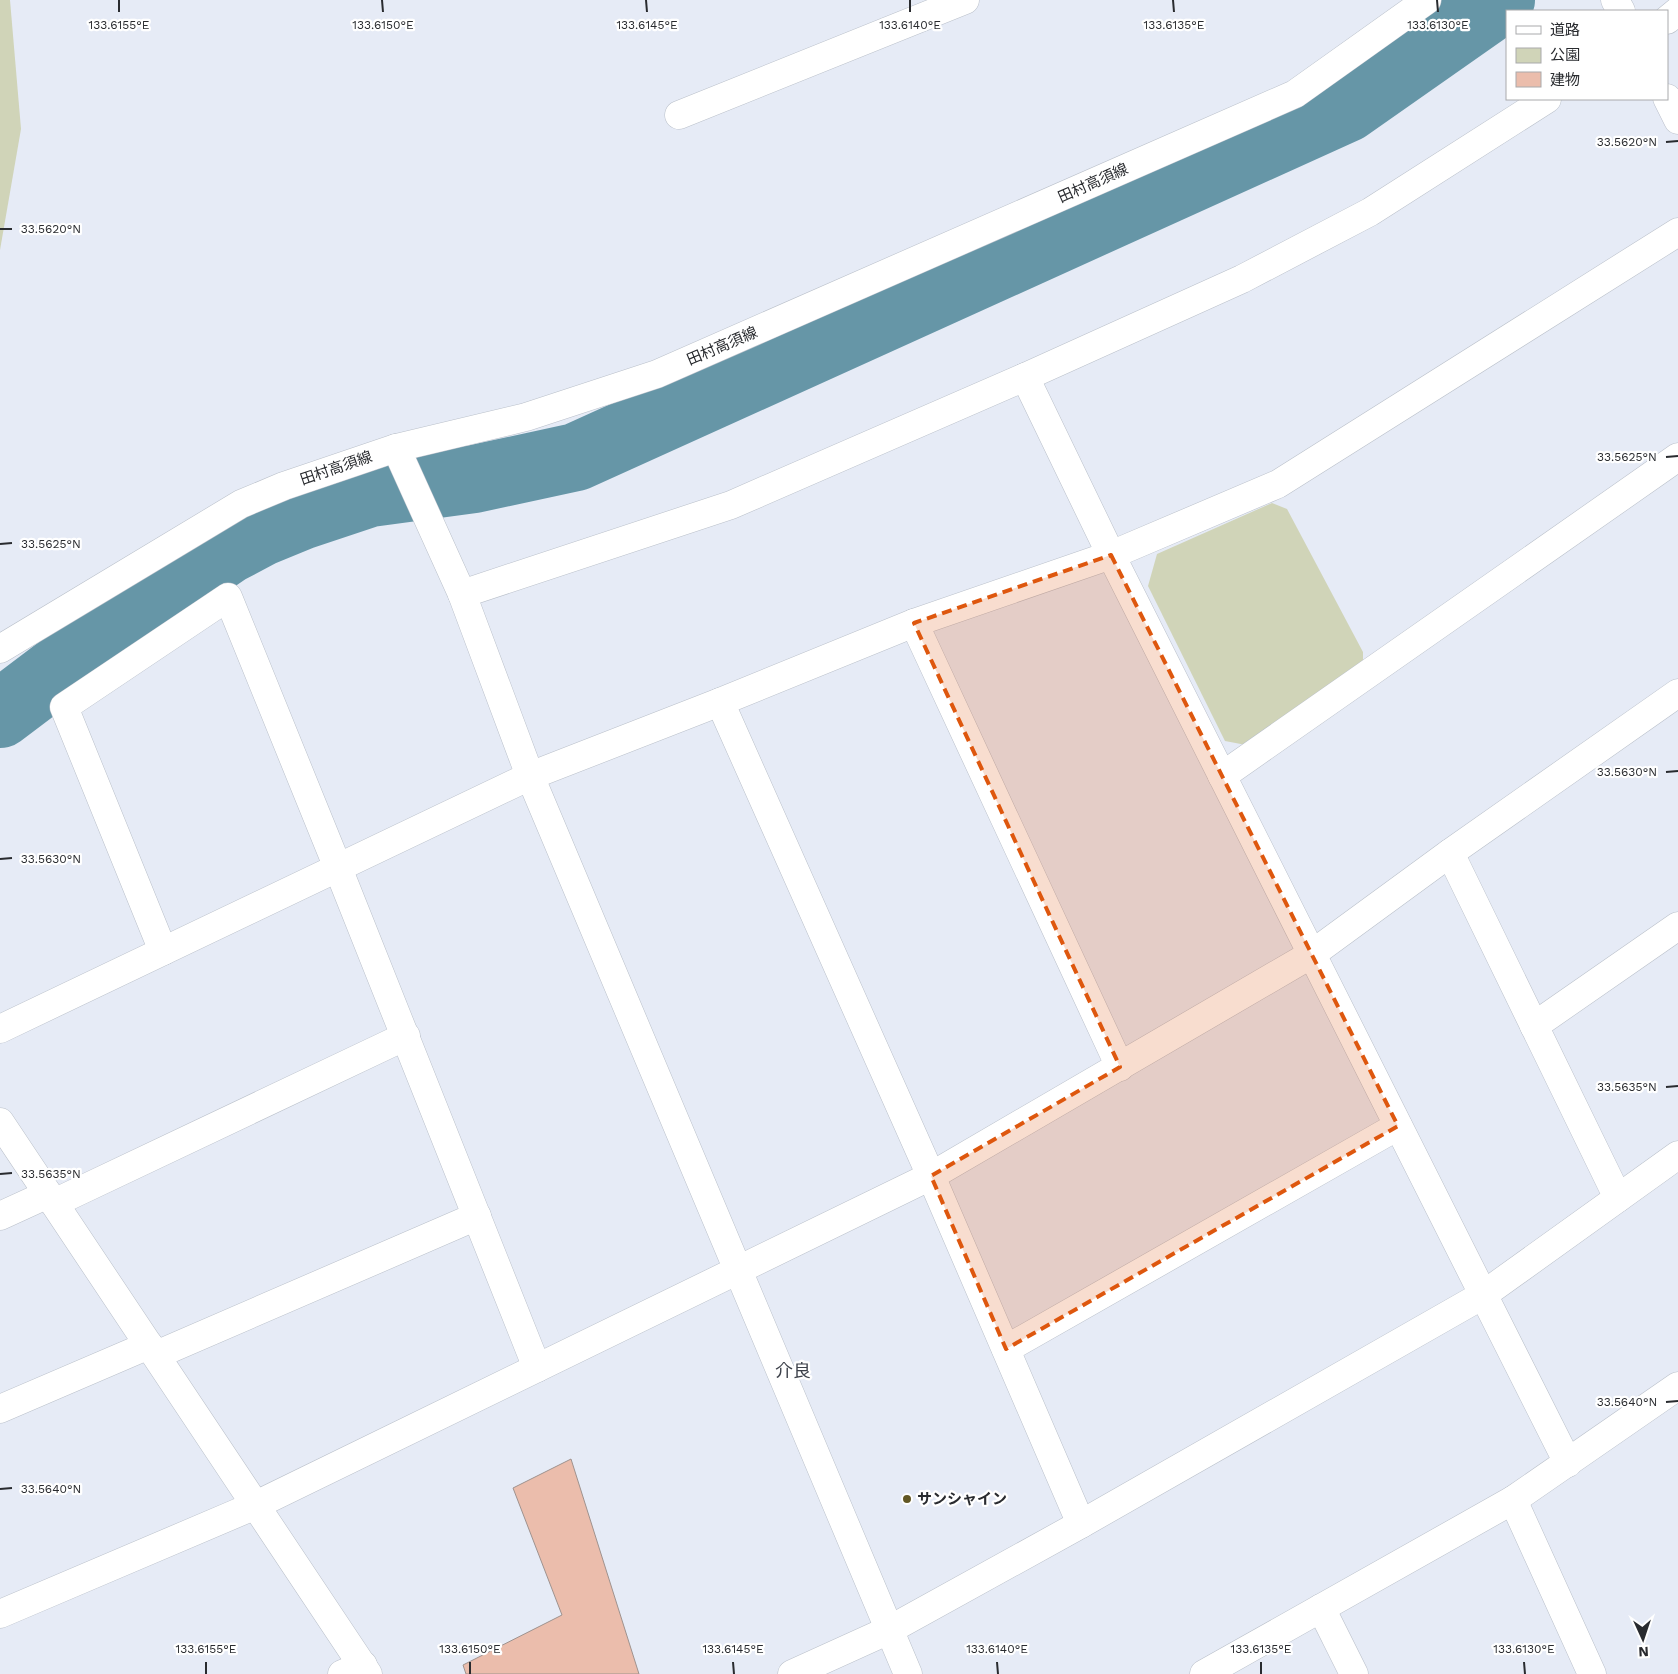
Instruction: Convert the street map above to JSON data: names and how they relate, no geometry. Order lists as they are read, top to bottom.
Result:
{
  "streets": {
    "street": ["田村高須線"]
  },
  "districts": ["介良"],
  "places": ["サンシャイン"],
  "legend": ["道路", "公園", "建物"],
  "north": "bottom",
  "coordinates": [
    "133.6155°E",
    "133.6150°E",
    "133.6145°E",
    "133.6140°E",
    "133.6135°E",
    "133.6130°E",
    "33.5620°N",
    "33.5625°N",
    "33.5630°N",
    "33.5635°N",
    "33.5640°N"
  ]
}
